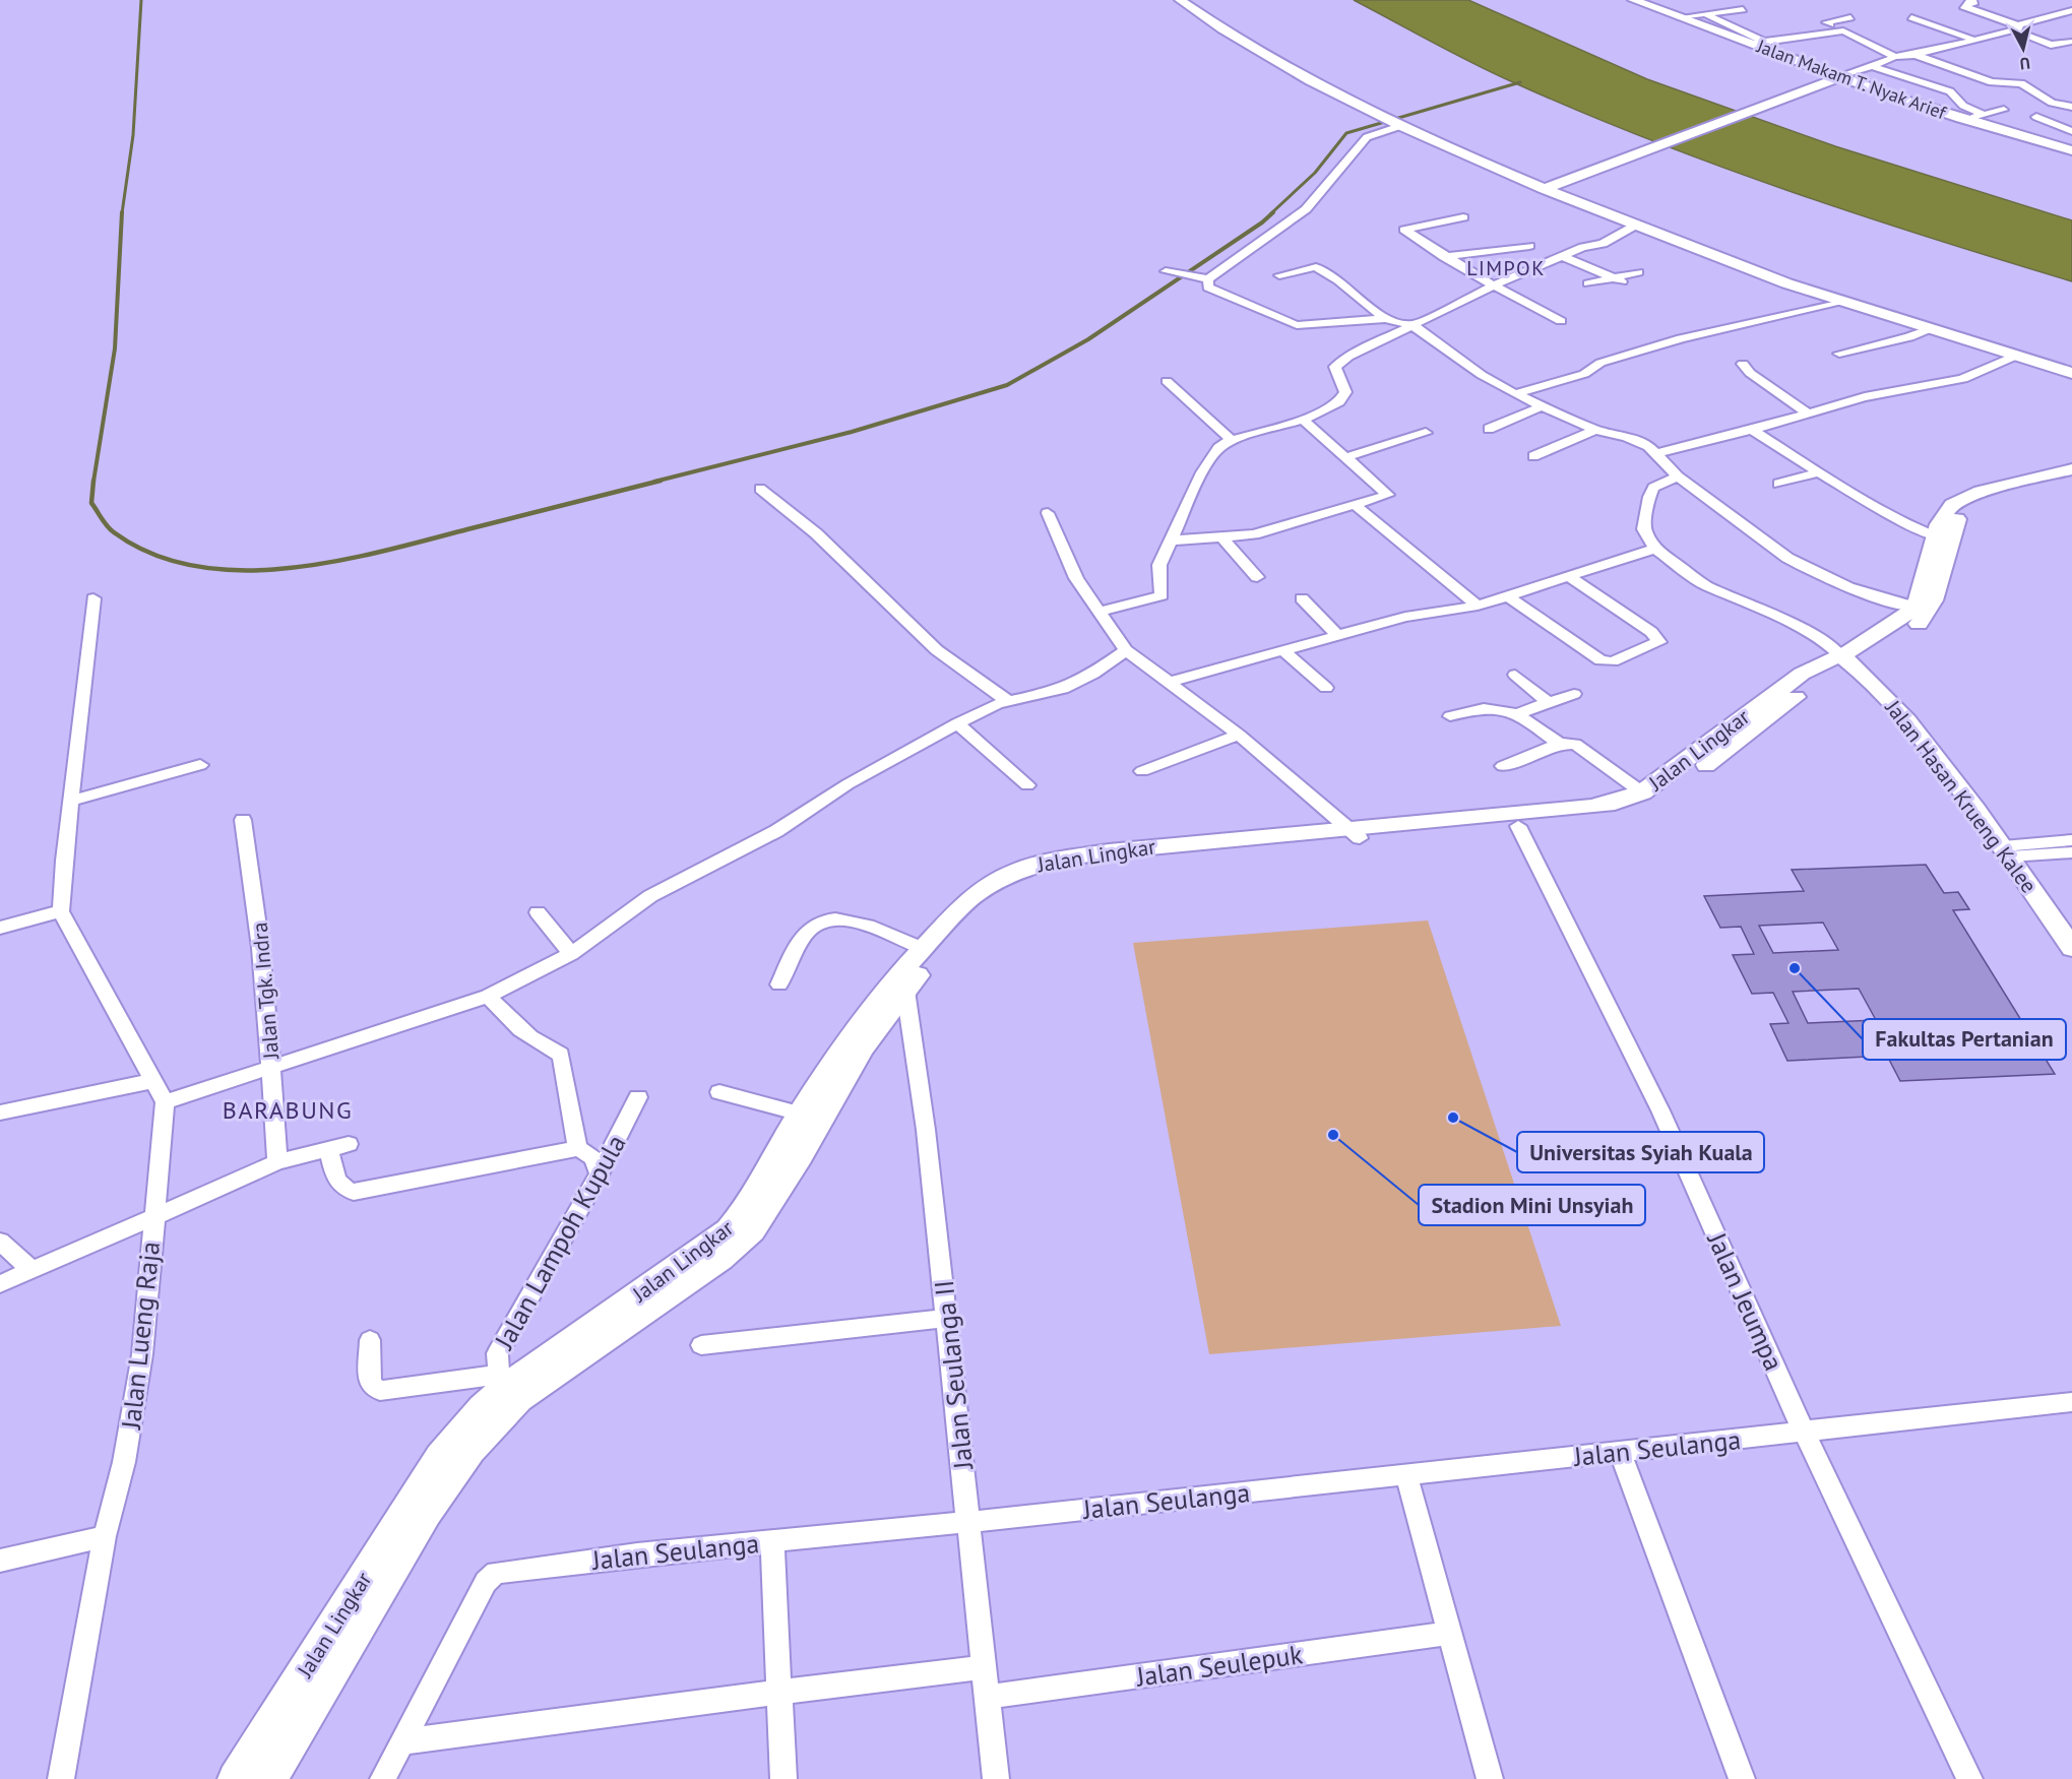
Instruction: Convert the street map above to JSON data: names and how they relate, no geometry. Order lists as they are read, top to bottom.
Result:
{
  "streets": {
    "street": [
      "Jalan Makam T. Nyak Arief",
      "Jalan Lingkar",
      "Jalan Hasan Krueng Kalee",
      "Jalan Tgk. Indra",
      "Jalan Lampoh Kupula",
      "Jalan Jeumpa",
      "Jalan Lueng Raja",
      "Jalan Seulanga II",
      "Jalan Seulanga",
      "Jalan Seulepuk"
    ]
  },
  "crossings": [
    ["Jalan Lingkar", "Jalan Hasan Krueng Kalee"],
    ["Jalan Lingkar", "Jalan Lampoh Kupula"],
    ["Jalan Lingkar", "Jalan Seulanga II"],
    ["Jalan Jeumpa", "Jalan Seulanga"],
    ["Jalan Seulanga II", "Jalan Seulanga"],
    ["Jalan Seulanga II", "Jalan Seulepuk"]
  ],
  "districts": ["LIMPOK", "BARABUNG"],
  "places": ["Fakultas Pertanian", "Universitas Syiah Kuala", "Stadion Mini Unsyiah"],
  "north": "bottom"
}
